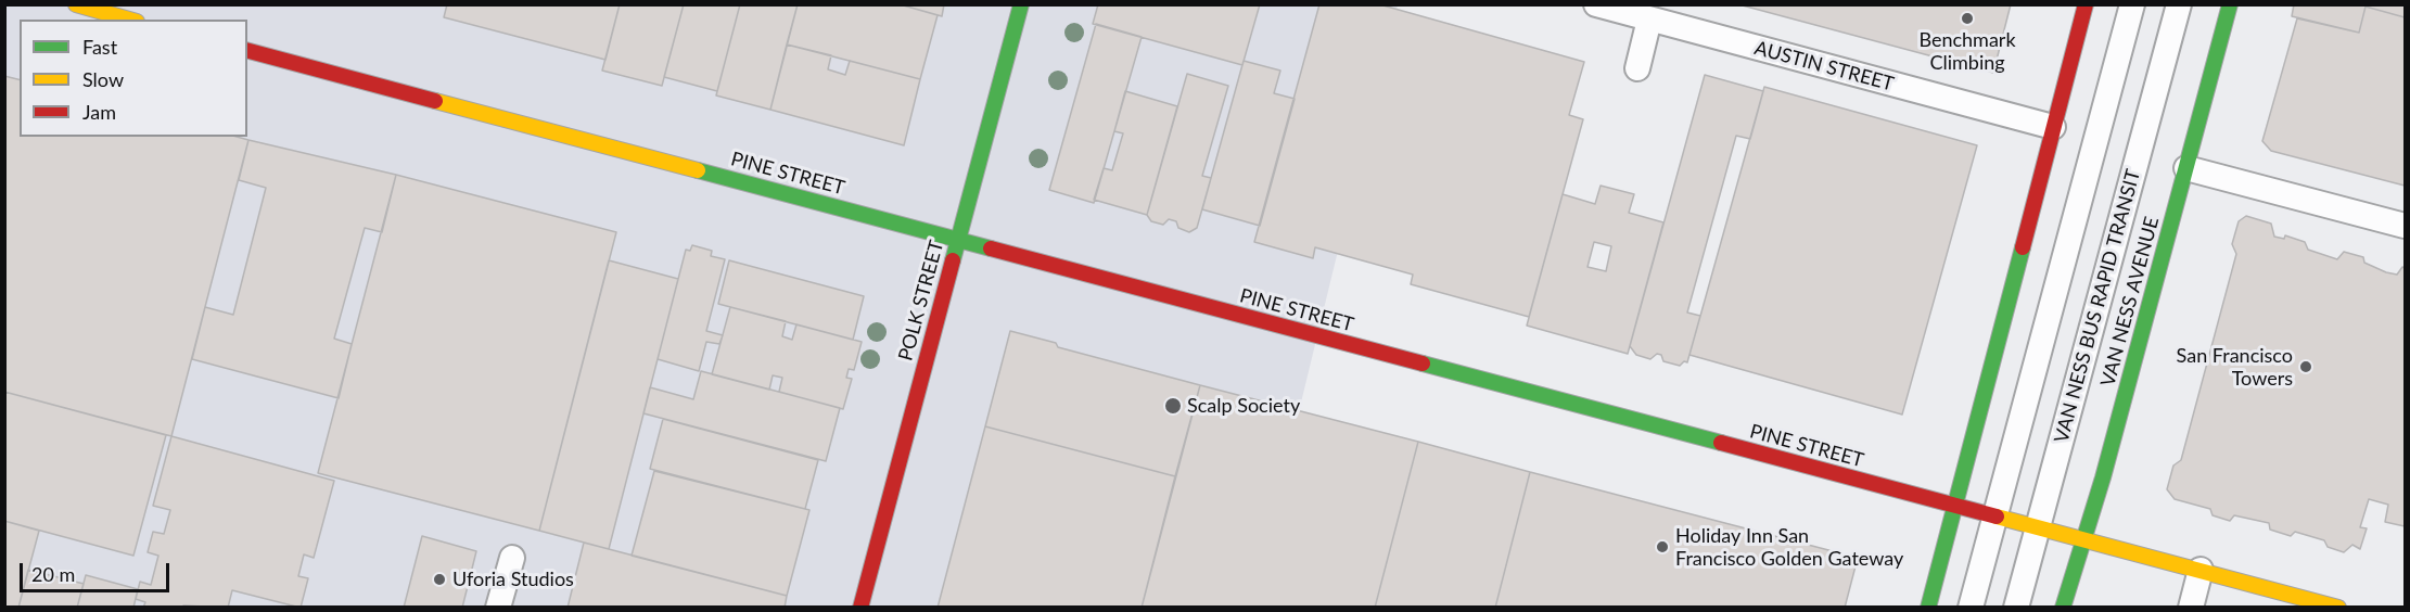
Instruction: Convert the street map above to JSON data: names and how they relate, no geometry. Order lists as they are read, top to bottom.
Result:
{
  "streets": {
    "main road": ["PINE STREET", "POLK STREET", "VAN NESS AVENUE"],
    "lane": ["AUSTIN STREET", "VAN NESS BUS RAPID TRANSIT"]
  },
  "crossings": [
    ["PINE STREET", "POLK STREET"],
    ["PINE STREET", "VAN NESS AVENUE"],
    ["PINE STREET", "VAN NESS BUS RAPID TRANSIT"]
  ],
  "places": [
    "Benchmark Climbing",
    "San Francisco Towers",
    "Scalp Society",
    "Holiday Inn San Francisco Golden Gateway",
    "Uforia Studios"
  ],
  "legend": ["Fast", "Slow", "Jam"],
  "scale_bar": "20 m"
}
